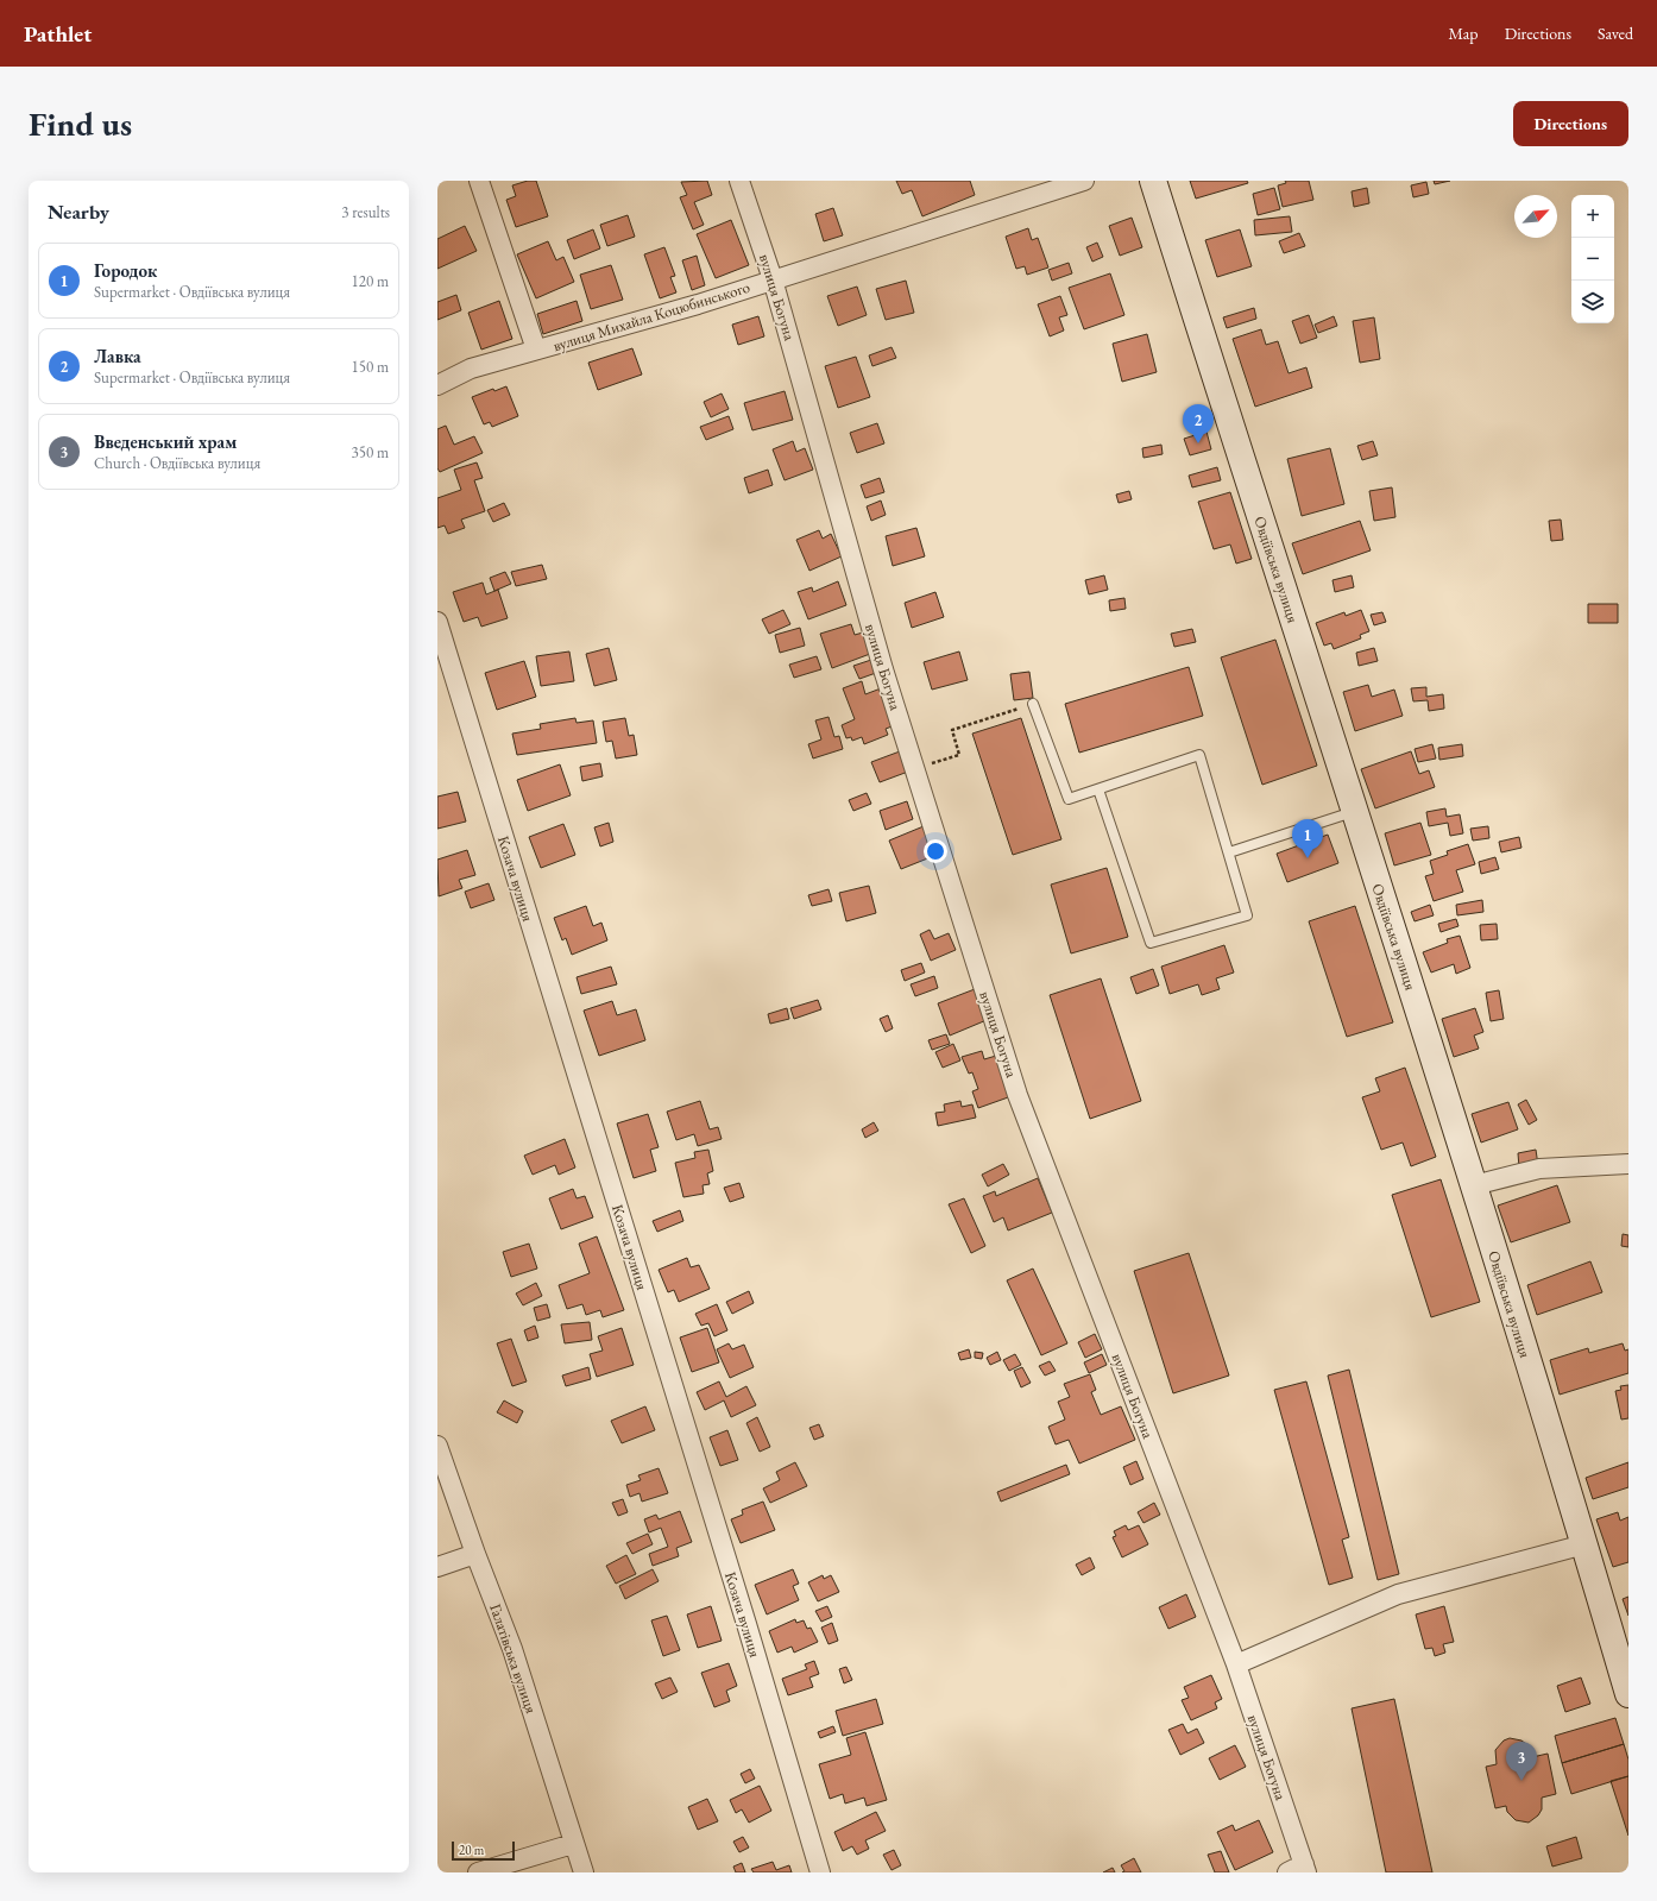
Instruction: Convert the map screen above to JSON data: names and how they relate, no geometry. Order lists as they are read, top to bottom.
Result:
{
  "streets": {
    "main road": ["Овдіївська вулиця"],
    "street": [
      "вулиця Богуна",
      "вулиця Михайла Коцюбинського",
      "Козача вулиця",
      "Галатівська вулиця"
    ]
  },
  "crossings": [
    ["вулиця Богуна", "вулиця Михайла Коцюбинського"]
  ],
  "scale_bar": "20 m",
  "north": "top right",
  "page": {
    "header": "Pathlet",
    "nav": ["Map", "Directions", "Saved"],
    "buttons": "Directions",
    "title": "Find us",
    "heading": ["Nearby", "3 results"],
    "map_buttons": ["+", "−"],
    "list": [
      {
        "mark": "1",
        "name": "Городок",
        "note": "Supermarket · Овдіївська вулиця",
        "value": "120 m"
      },
      {
        "mark": "2",
        "name": "Лавка",
        "note": "Supermarket · Овдіївська вулиця",
        "value": "150 m"
      },
      {
        "mark": "3",
        "name": "Введенський храм",
        "note": "Church · Овдіївська вулиця",
        "value": "350 m"
      }
    ],
    "pins": ["2", "1", "3"],
    "scale": "20 m"
  }
}
